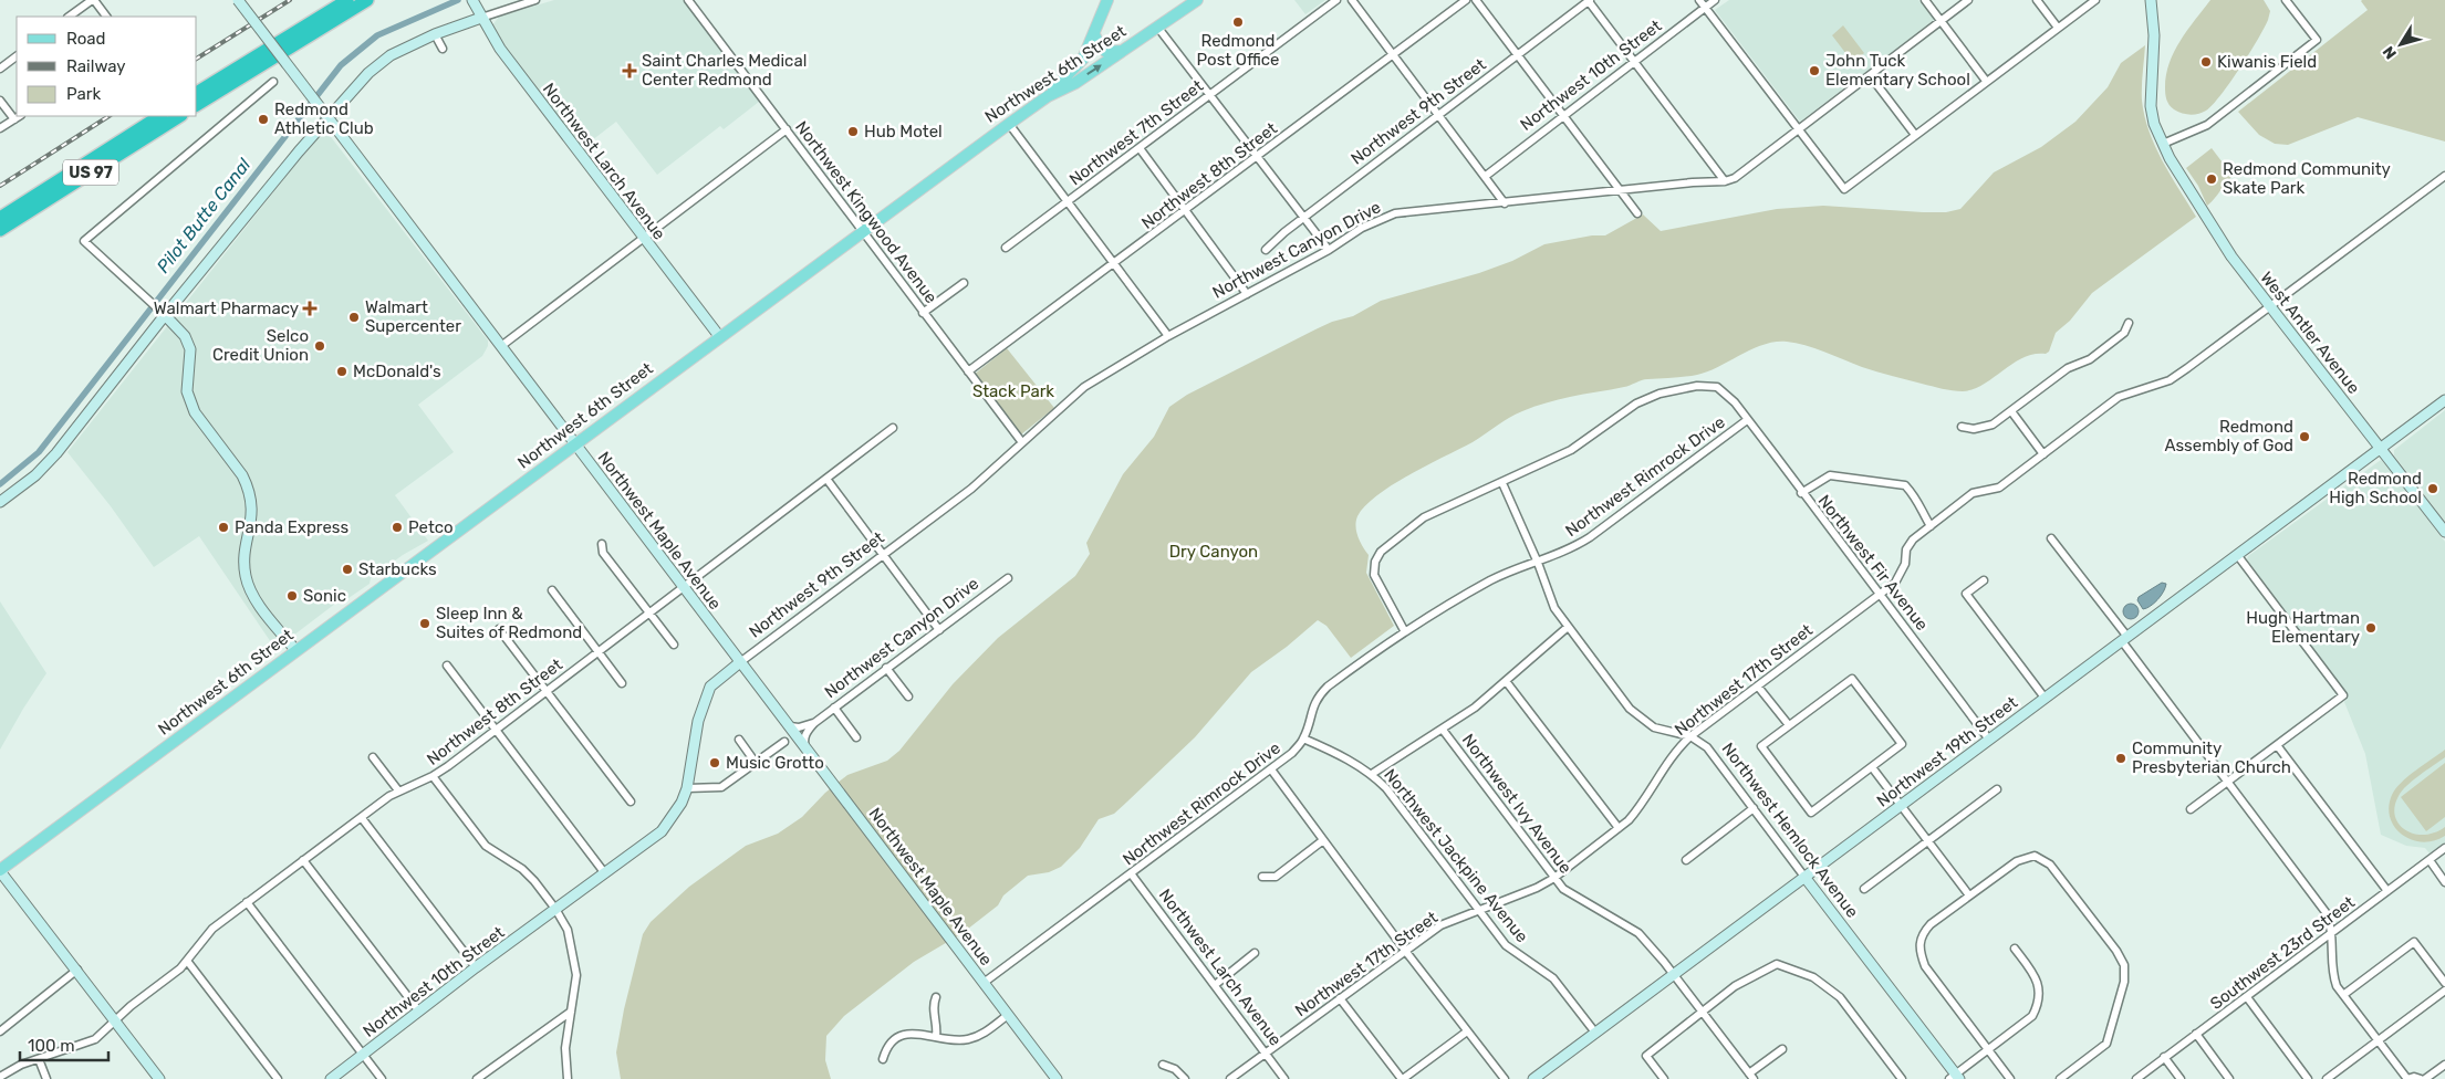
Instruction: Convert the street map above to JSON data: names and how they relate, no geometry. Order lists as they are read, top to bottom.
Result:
{
  "streets": {
    "highway": ["US 97"],
    "main road": ["Northwest 6th Street"],
    "street": [
      "Northwest 10th Street",
      "Northwest 9th Street",
      "Northwest 7th Street",
      "Northwest Larch Avenue",
      "Northwest 8th Street",
      "Northwest Kingwood Avenue",
      "Northwest Canyon Drive",
      "West Antler Avenue",
      "Northwest Rimrock Drive",
      "Northwest Maple Avenue",
      "Northwest Fir Avenue",
      "Northwest 17th Street",
      "Northwest 19th Street",
      "Northwest Ivy Avenue",
      "Northwest Hemlock Avenue",
      "Northwest Jackpine Avenue",
      "Southwest 23rd Street"
    ]
  },
  "crossings": [
    ["Northwest 6th Street", "Northwest Larch Avenue"],
    ["Northwest 6th Street", "Northwest Kingwood Avenue"],
    ["Northwest 6th Street", "Northwest Maple Avenue"],
    ["Northwest 9th Street", "Northwest Kingwood Avenue"],
    ["Northwest 9th Street", "Northwest Canyon Drive"],
    ["Northwest 9th Street", "Northwest Maple Avenue"],
    ["Northwest Larch Avenue", "Northwest Rimrock Drive"],
    ["Northwest Larch Avenue", "Northwest 17th Street"],
    ["Northwest 8th Street", "Northwest Kingwood Avenue"],
    ["Northwest 8th Street", "Northwest Maple Avenue"],
    ["Northwest Kingwood Avenue", "Northwest Canyon Drive"],
    ["West Antler Avenue", "Northwest 17th Street"],
    ["West Antler Avenue", "Northwest 19th Street"],
    ["Northwest Rimrock Drive", "Northwest Maple Avenue"],
    ["Northwest Rimrock Drive", "Northwest Fir Avenue"],
    ["Northwest Rimrock Drive", "Northwest Hemlock Avenue"],
    ["Northwest Rimrock Drive", "Northwest Jackpine Avenue"],
    ["Northwest Fir Avenue", "Northwest 17th Street"],
    ["Northwest Fir Avenue", "Northwest 19th Street"],
    ["Northwest Fir Avenue", "Northwest Hemlock Avenue"],
    ["Northwest 17th Street", "Northwest Ivy Avenue"],
    ["Northwest 17th Street", "Northwest Hemlock Avenue"],
    ["Northwest 17th Street", "Northwest Jackpine Avenue"],
    ["Northwest 19th Street", "Northwest Ivy Avenue"],
    ["Northwest 19th Street", "Northwest Hemlock Avenue"],
    ["Northwest 19th Street", "Northwest Jackpine Avenue"]
  ],
  "water": ["Pilot Butte Canal"],
  "parks": ["Stack Park", "Dry Canyon"],
  "places": {
    "other": [
      "Redmond Post Office",
      "Kiwanis Field",
      "John Tuck Elementary School",
      "Redmond Athletic Club",
      "Hub Motel",
      "Redmond Community Skate Park",
      "Walmart Supercenter",
      "Selco Credit Union",
      "McDonald's",
      "Redmond Assembly of God",
      "Redmond High School",
      "Panda Express",
      "Petco",
      "Starbucks",
      "Sonic",
      "Sleep Inn & Suites of Redmond",
      "Hugh Hartman Elementary",
      "Community Presbyterian Church",
      "Music Grotto"
    ],
    "health": ["Saint Charles Medical Center Redmond", "Walmart Pharmacy"]
  },
  "legend": ["Road", "Railway", "Park"],
  "scale_bar": "100 m",
  "north": "bottom left"
}
